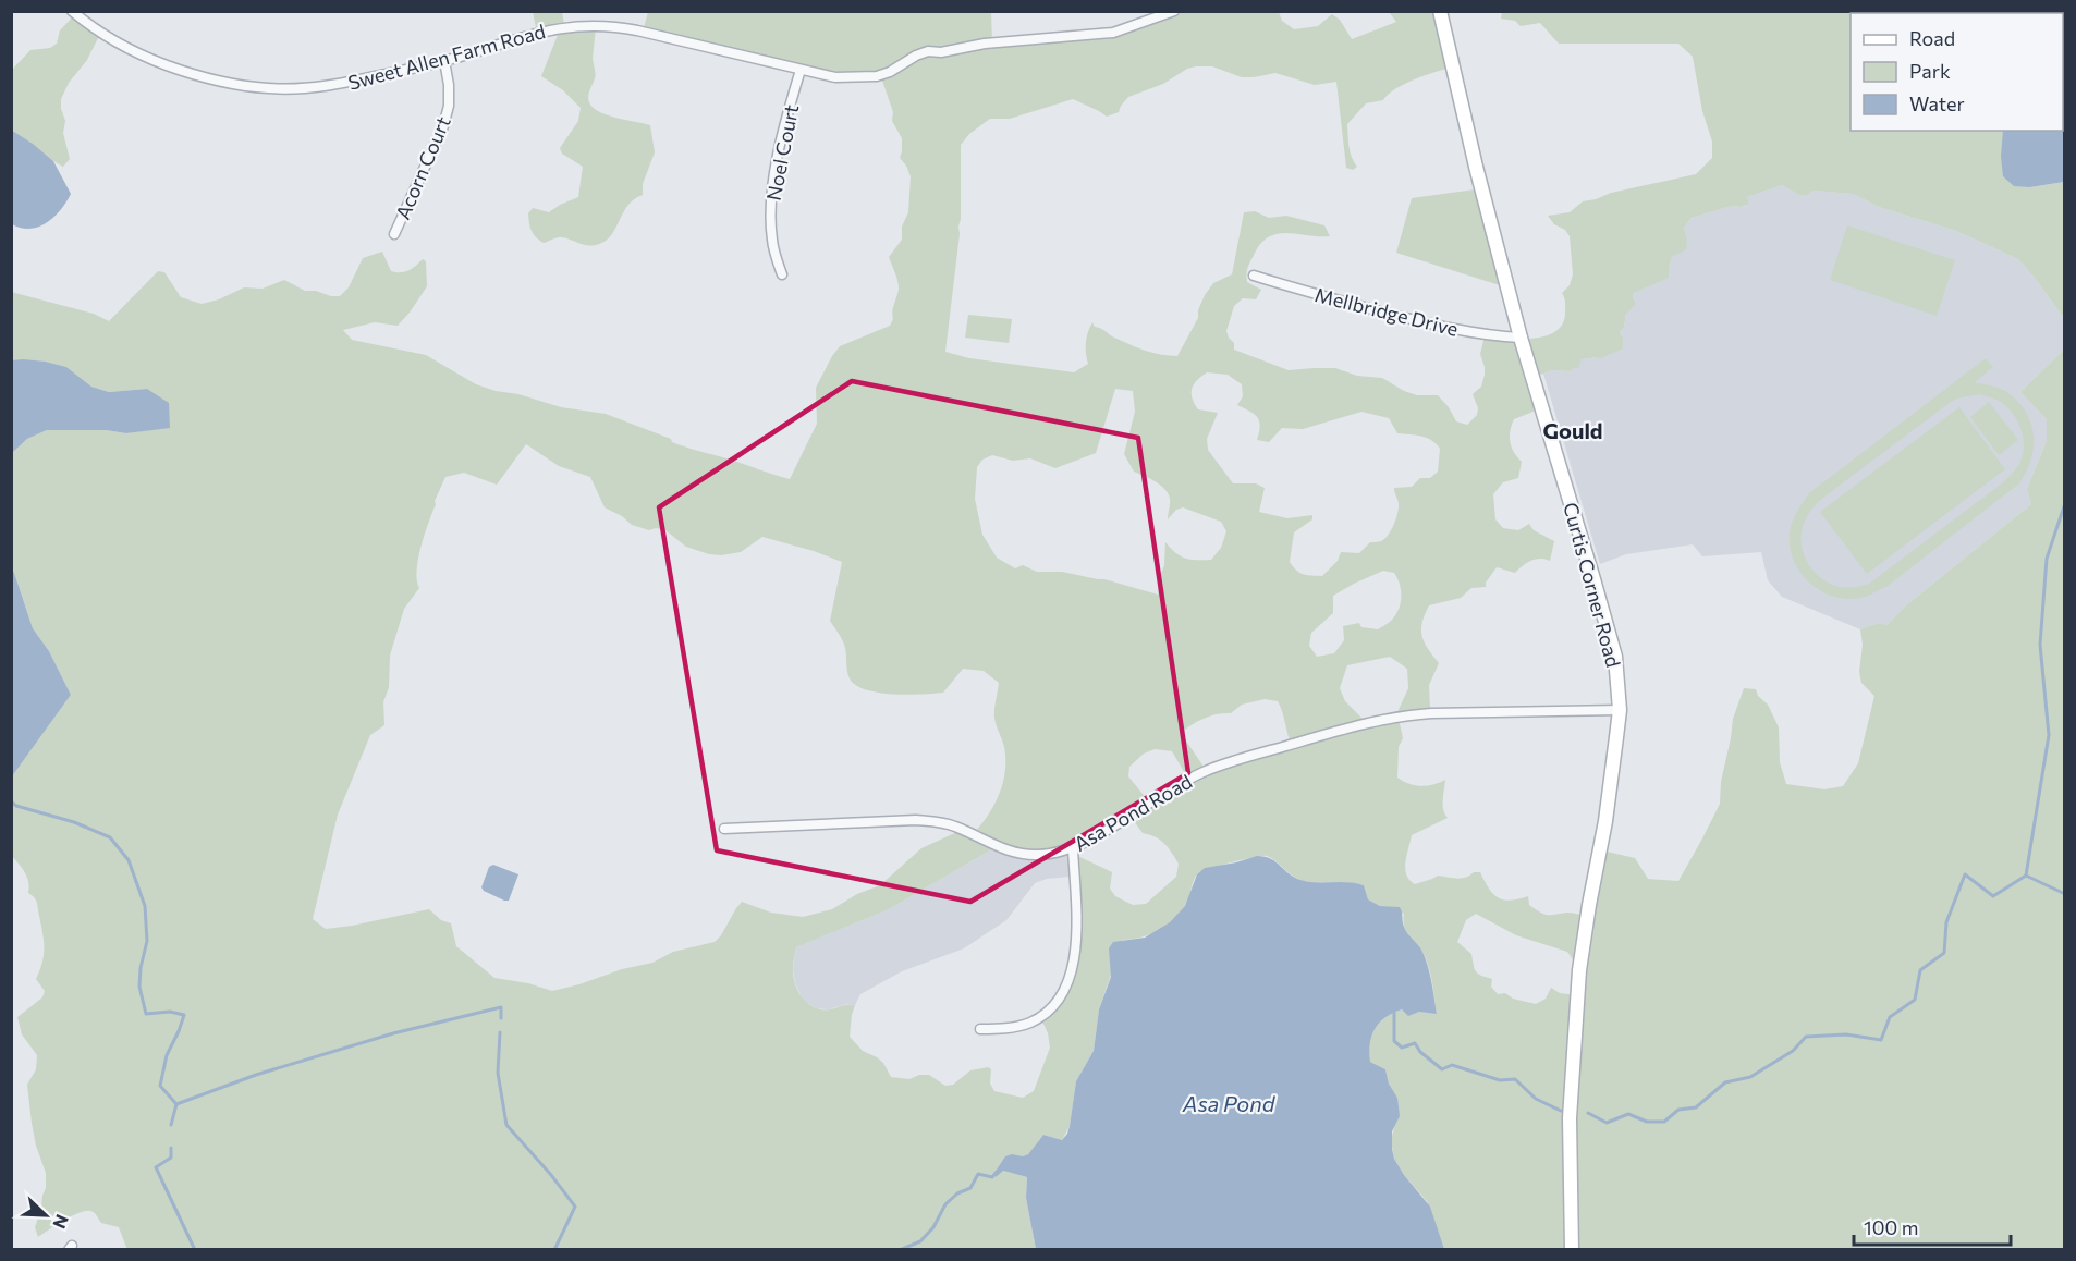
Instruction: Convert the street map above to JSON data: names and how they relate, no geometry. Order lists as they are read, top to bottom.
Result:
{
  "streets": {
    "street": [
      "Sweet Allen Farm Road",
      "Noel Court",
      "Acorn Court",
      "Mellbridge Drive",
      "Curtis Corner Road",
      "Asa Pond Road"
    ]
  },
  "crossings": [
    ["Sweet Allen Farm Road", "Noel Court"],
    ["Sweet Allen Farm Road", "Acorn Court"],
    ["Mellbridge Drive", "Curtis Corner Road"],
    ["Curtis Corner Road", "Asa Pond Road"]
  ],
  "districts": ["Gould"],
  "water": ["Asa Pond"],
  "legend": ["Road", "Park", "Water"],
  "scale_bar": "100 m",
  "north": "bottom right"
}
